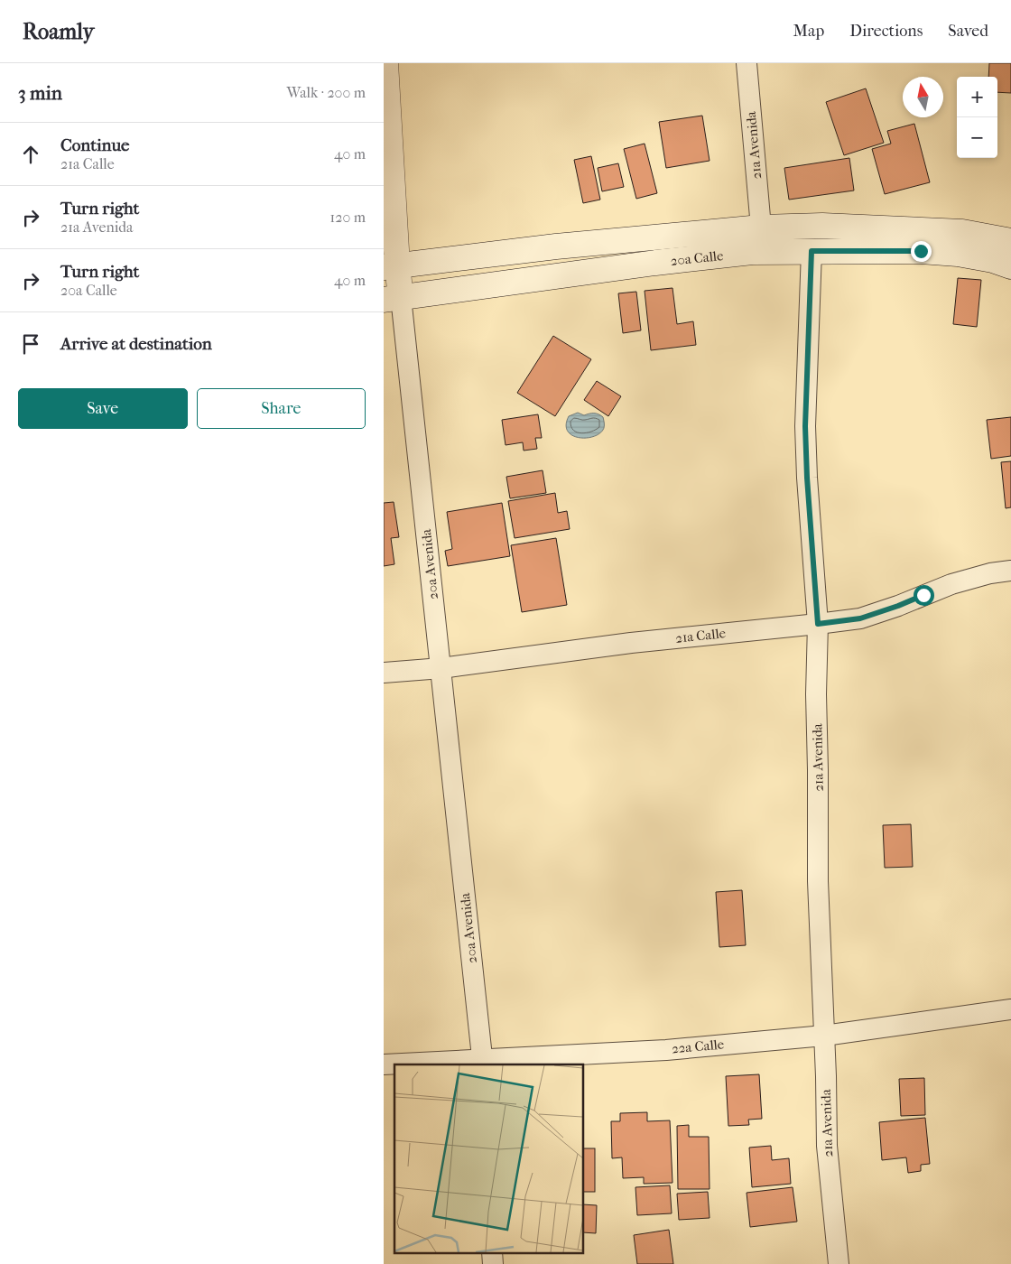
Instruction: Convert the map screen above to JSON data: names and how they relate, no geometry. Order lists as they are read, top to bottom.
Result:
{
  "streets": {
    "main road": ["20a Calle", "20a Avenida"],
    "street": ["21a Avenida", "21a Calle", "22a Calle"]
  },
  "crossings": [
    ["21a Avenida", "20a Calle"],
    ["21a Avenida", "21a Calle"],
    ["21a Avenida", "22a Calle"],
    ["20a Calle", "20a Avenida"],
    ["20a Avenida", "21a Calle"],
    ["20a Avenida", "22a Calle"]
  ],
  "north": "top",
  "page": {
    "header": "Roamly",
    "nav": ["Map", "Directions", "Saved"],
    "heading": ["3 min", "Walk · 200 m"],
    "map_buttons": ["+", "−"],
    "list": [
      ["Continue", "21a Calle", "40 m"],
      ["Turn right", "21a Avenida", "120 m"],
      ["Turn right", "20a Calle", "40 m"],
      "Arrive at destination"
    ],
    "buttons": ["Save", "Share"]
  }
}
